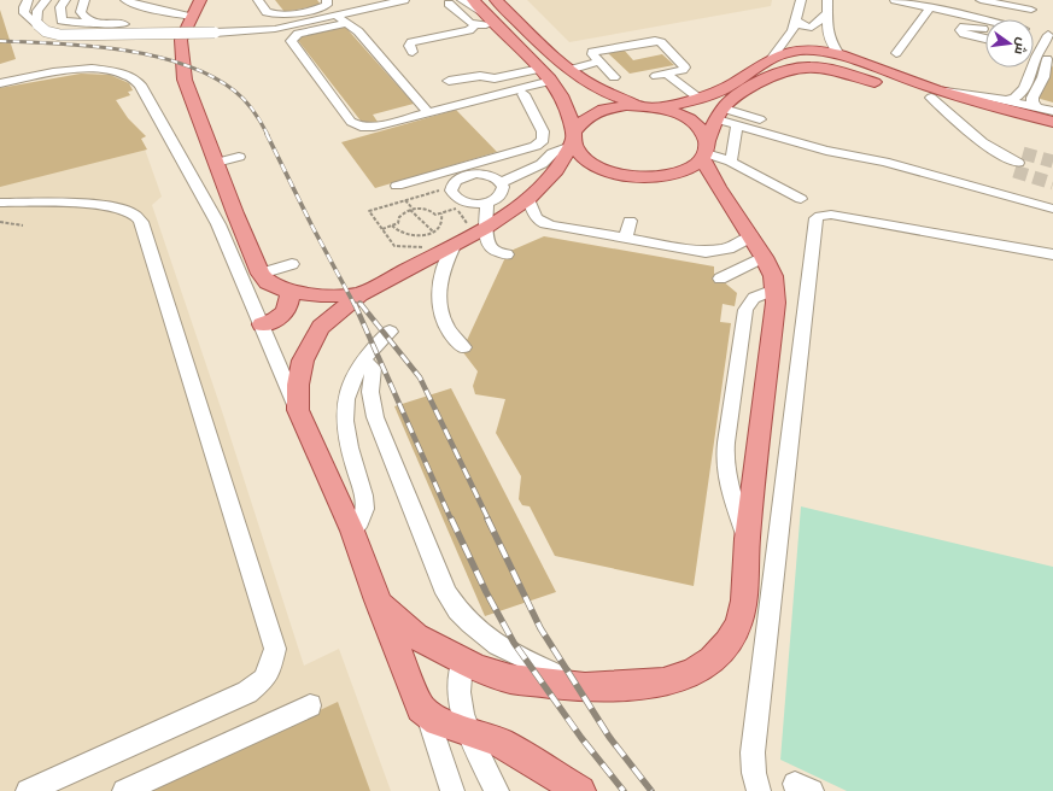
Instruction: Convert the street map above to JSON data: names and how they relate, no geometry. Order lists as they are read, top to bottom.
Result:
{
  "north": "right"
}
